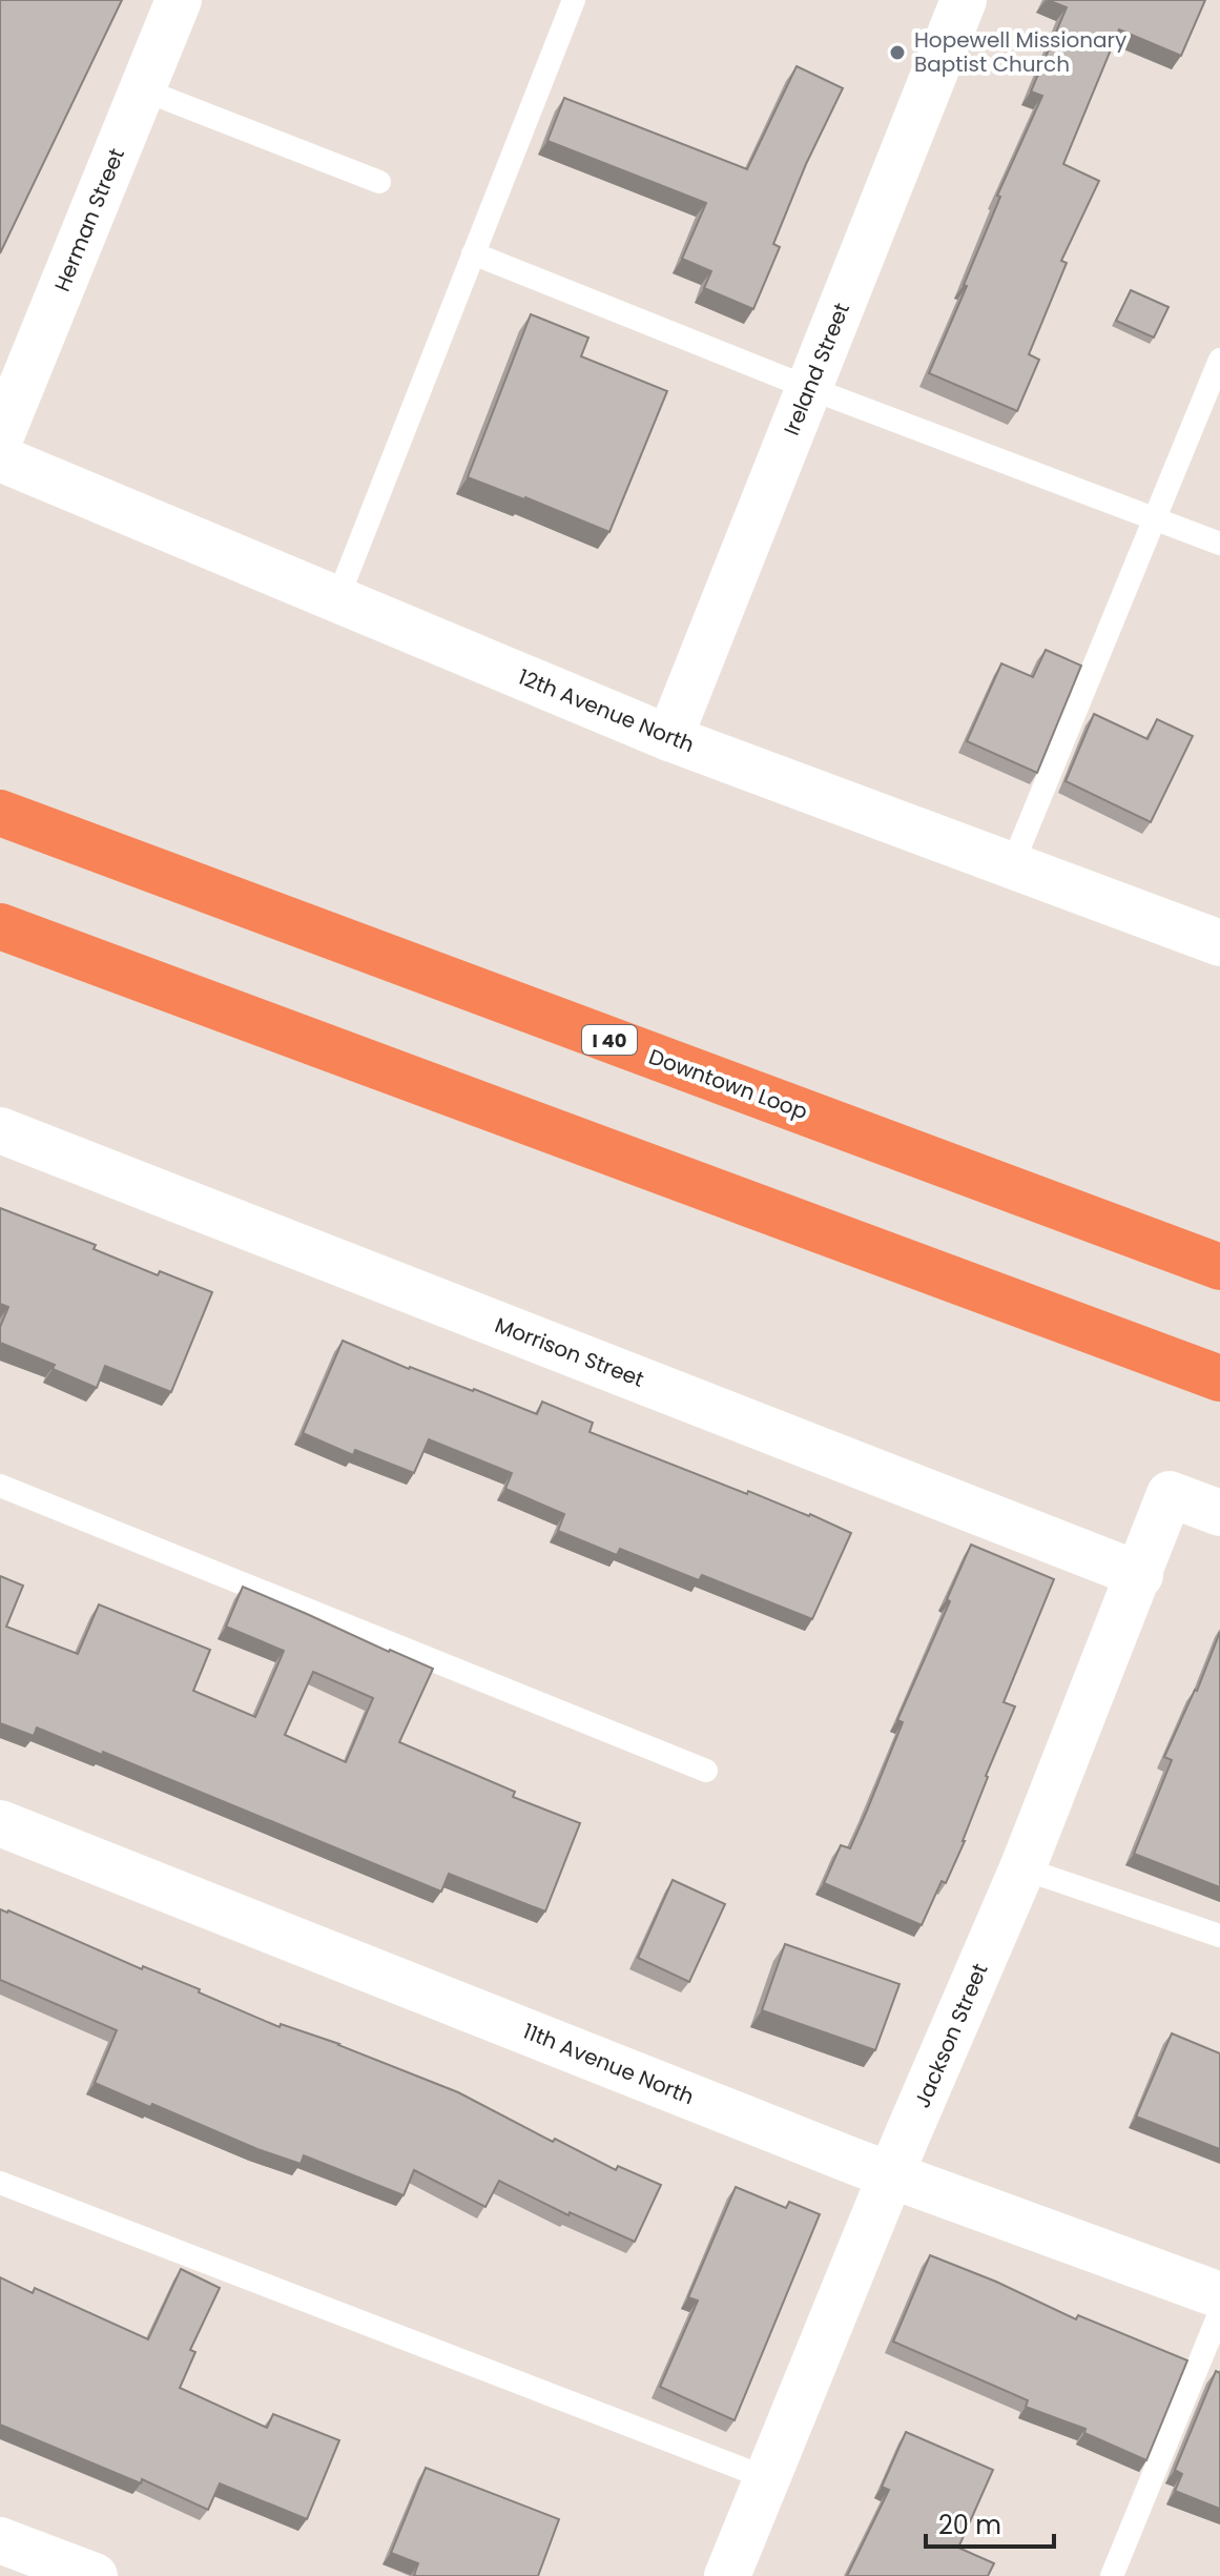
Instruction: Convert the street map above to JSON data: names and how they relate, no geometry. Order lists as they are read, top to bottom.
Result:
{
  "streets": {
    "highway": ["I 40", "Downtown Loop"],
    "street": [
      "Herman Street",
      "Ireland Street",
      "12th Avenue North",
      "Morrison Street",
      "Jackson Street",
      "11th Avenue North"
    ]
  },
  "crossings": [
    ["Ireland Street", "12th Avenue North"],
    ["Morrison Street", "Jackson Street"],
    ["Jackson Street", "11th Avenue North"]
  ],
  "places": ["Hopewell Missionary Baptist Church"],
  "scale_bar": "20 m"
}
